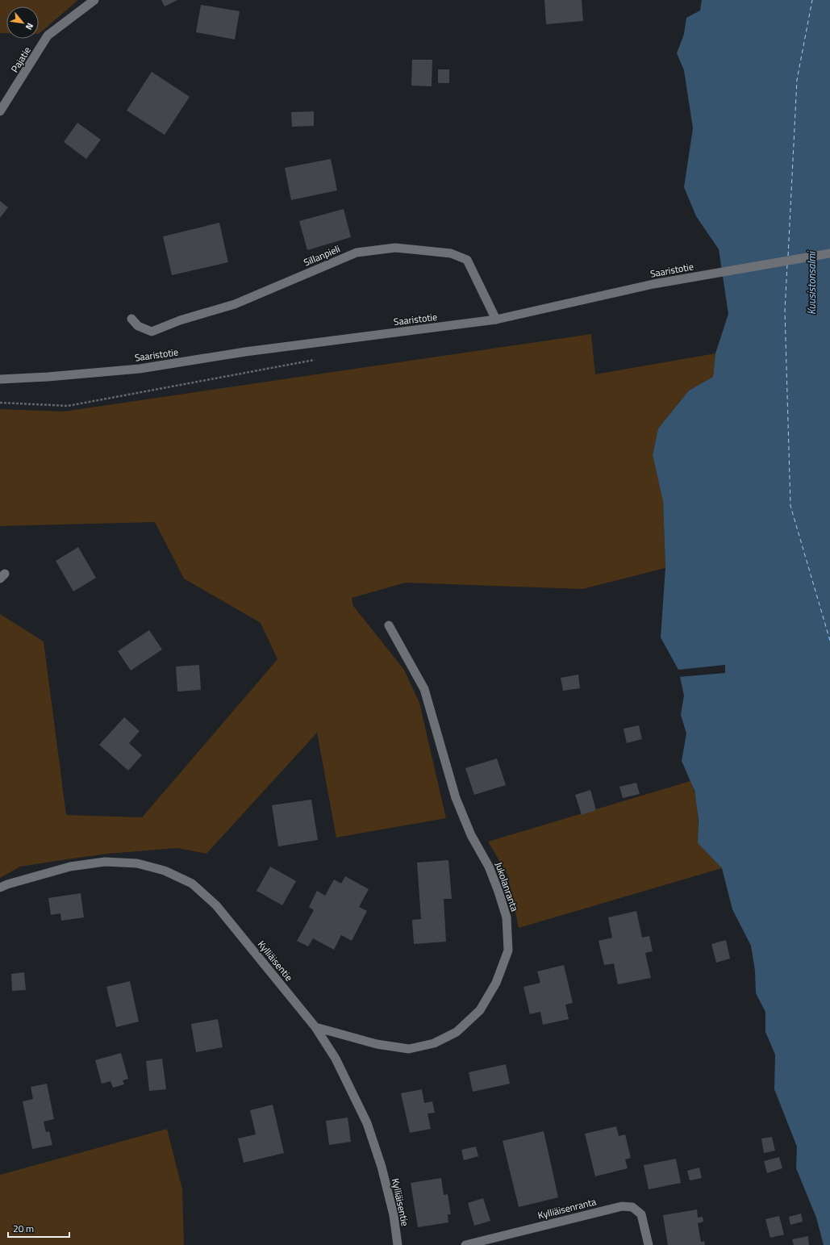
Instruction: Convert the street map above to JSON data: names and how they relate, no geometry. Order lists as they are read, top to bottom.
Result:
{
  "streets": {
    "street": [
      "Pajatie",
      "Sillanpieli",
      "Saaristotie",
      "Jukolanranta",
      "Kylliäisentie",
      "Kylliäisenranta"
    ]
  },
  "crossings": [
    ["Sillanpieli", "Saaristotie"],
    ["Jukolanranta", "Kylliäisentie"]
  ],
  "water": ["Kuusistonsalmi"],
  "scale_bar": "20 m",
  "north": "bottom right"
}
